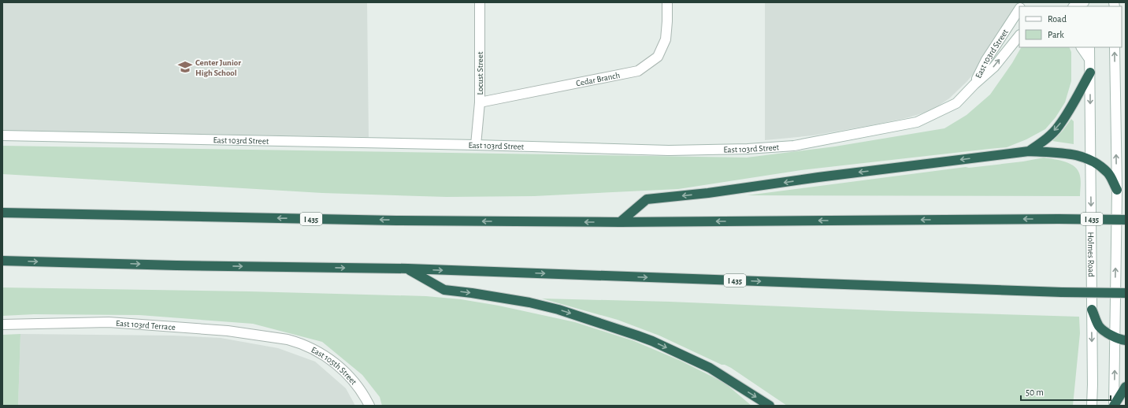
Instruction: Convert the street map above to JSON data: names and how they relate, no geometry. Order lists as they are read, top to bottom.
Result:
{
  "streets": {
    "highway": ["I 435"],
    "street": [
      "East 103rd Street",
      "Locust Street",
      "Cedar Branch",
      "Holmes Road",
      "East 103rd Terrace",
      "East 105th Street"
    ]
  },
  "crossings": [
    ["East 103rd Street", "Locust Street"],
    ["Locust Street", "Cedar Branch"],
    ["East 103rd Terrace", "East 105th Street"]
  ],
  "places": {
    "school or university": ["Center Junior High School"]
  },
  "legend": ["Road", "Park"],
  "scale_bar": "50 m"
}
